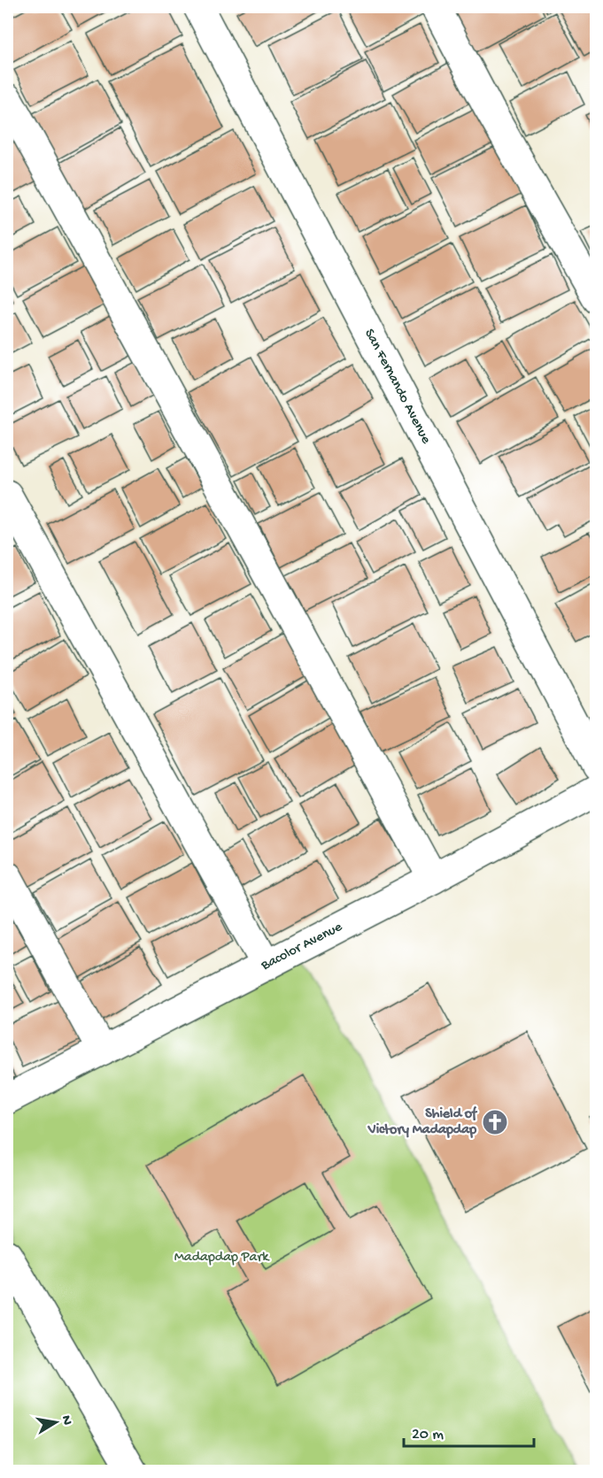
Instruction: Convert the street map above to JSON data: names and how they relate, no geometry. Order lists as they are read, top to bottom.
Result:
{
  "streets": {
    "street": ["San Fernando Avenue", "Bacolor Avenue"]
  },
  "parks": ["Madapdap Park"],
  "places": {
    "church": ["Shield of Victory Madapdap"]
  },
  "scale_bar": "20 m",
  "north": "right"
}
